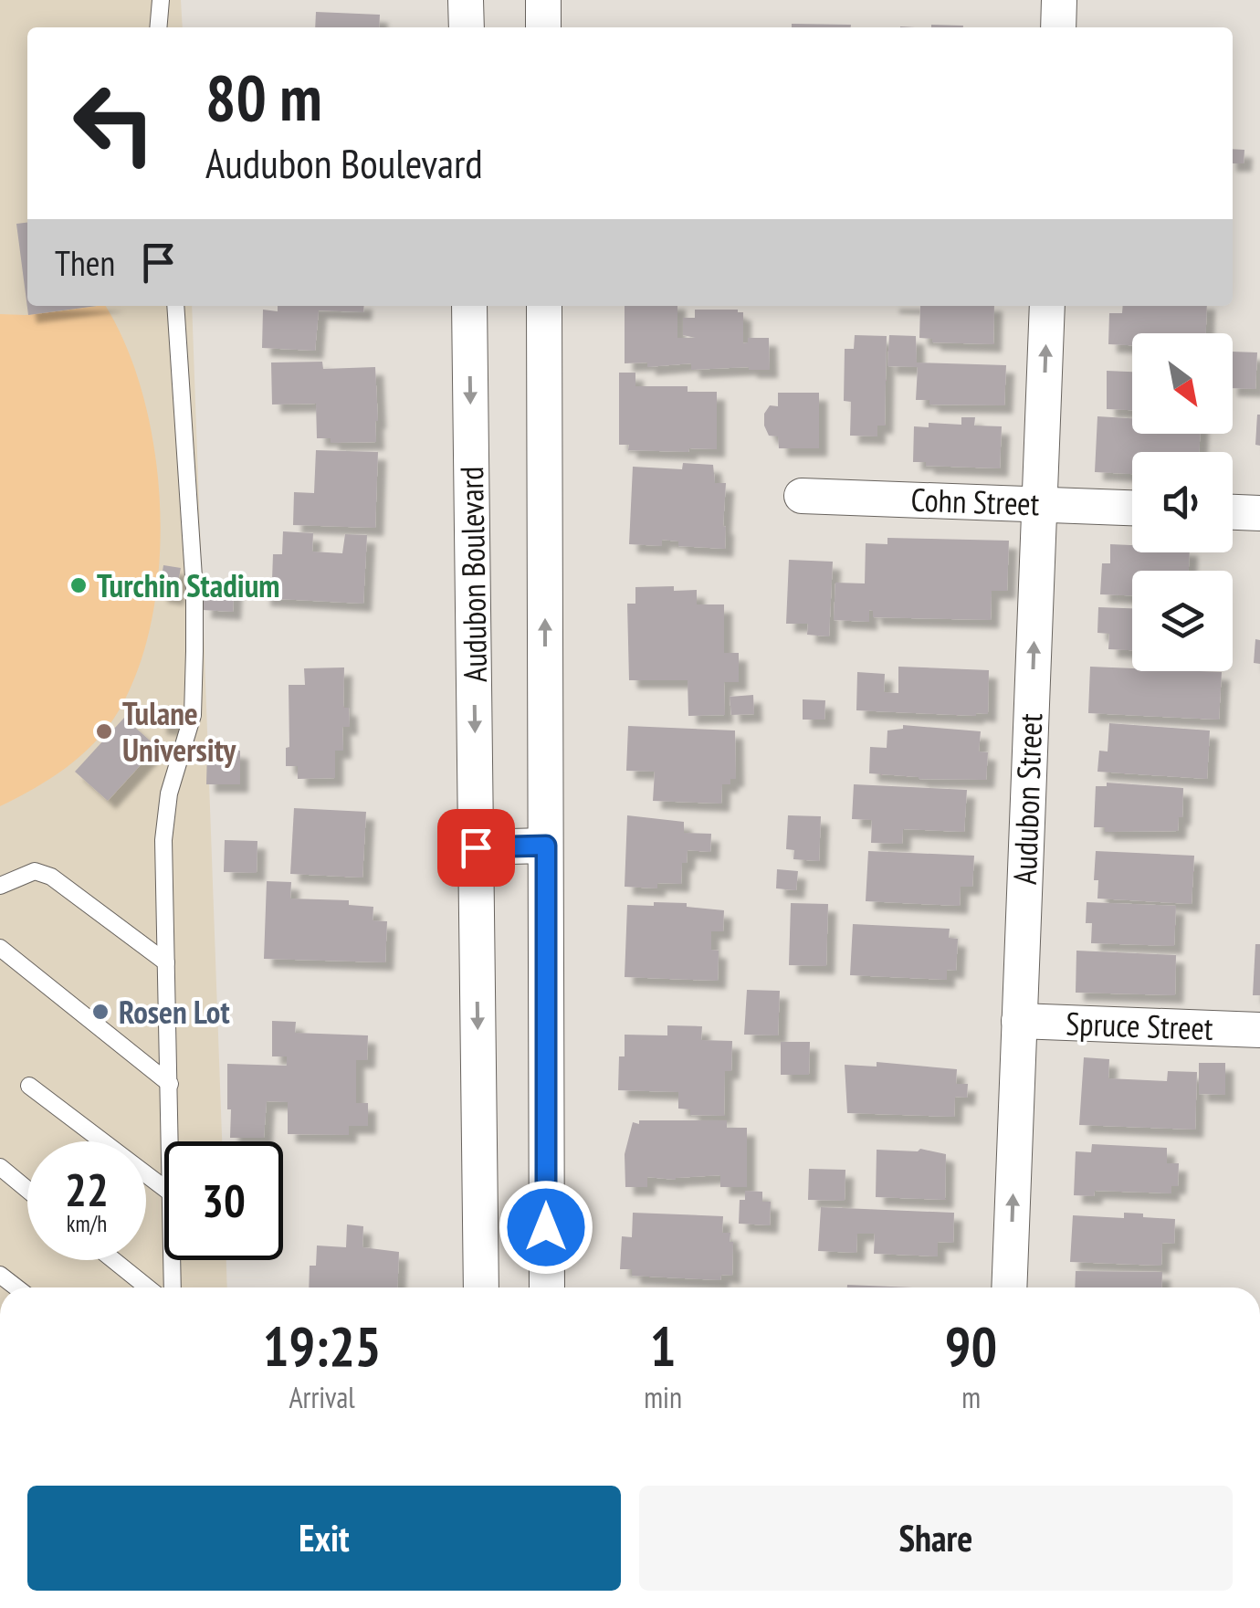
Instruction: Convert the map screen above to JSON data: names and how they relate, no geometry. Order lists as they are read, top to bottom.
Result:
{
  "streets": {
    "street": [
      "Cohn Street",
      "Audubon Boulevard",
      "Audubon Street",
      "Spruce Street"
    ]
  },
  "crossings": [
    ["Cohn Street", "Audubon Street"],
    ["Audubon Street", "Spruce Street"]
  ],
  "one_way": ["Audubon Street"],
  "places": ["Turchin Stadium", "Tulane University", "Rosen Lot"],
  "north": "bottom right",
  "page": {
    "turn": ["80 m", "Audubon Boulevard"],
    "then": "Then",
    "speed": "22 km/h",
    "limit": "30",
    "eta": [
      "19:25",
      "Arrival",
      "1",
      "min",
      "90",
      "m"
    ],
    "buttons": ["Exit", "Share"]
  }
}
